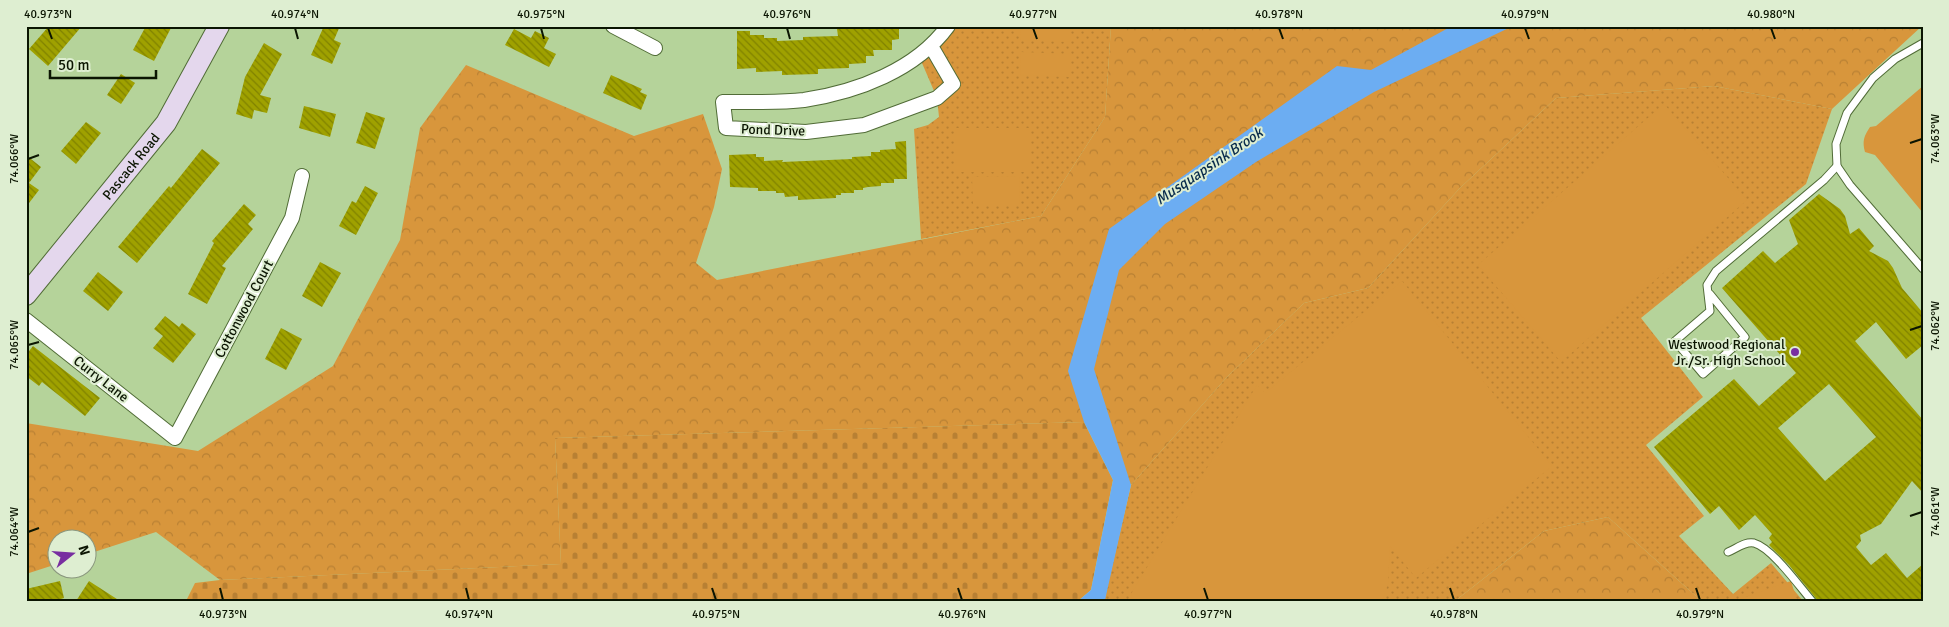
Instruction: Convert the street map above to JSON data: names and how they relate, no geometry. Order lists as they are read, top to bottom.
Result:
{
  "streets": {
    "street": [
      "Pond Drive",
      "Pascack Road",
      "Cottonwood Court",
      "Curry Lane"
    ]
  },
  "crossings": [
    ["Cottonwood Court", "Curry Lane"]
  ],
  "water": ["Musquapsink Brook"],
  "places": ["Westwood Regional Jr./Sr. High School"],
  "scale_bar": "50 m",
  "north": "right",
  "coordinates": [
    "40.973°N",
    "40.974°N",
    "40.975°N",
    "40.976°N",
    "40.977°N",
    "40.978°N",
    "40.979°N",
    "40.980°N",
    "74.063°W",
    "74.066°W",
    "74.062°W",
    "74.065°W",
    "74.061°W",
    "74.064°W"
  ]
}
